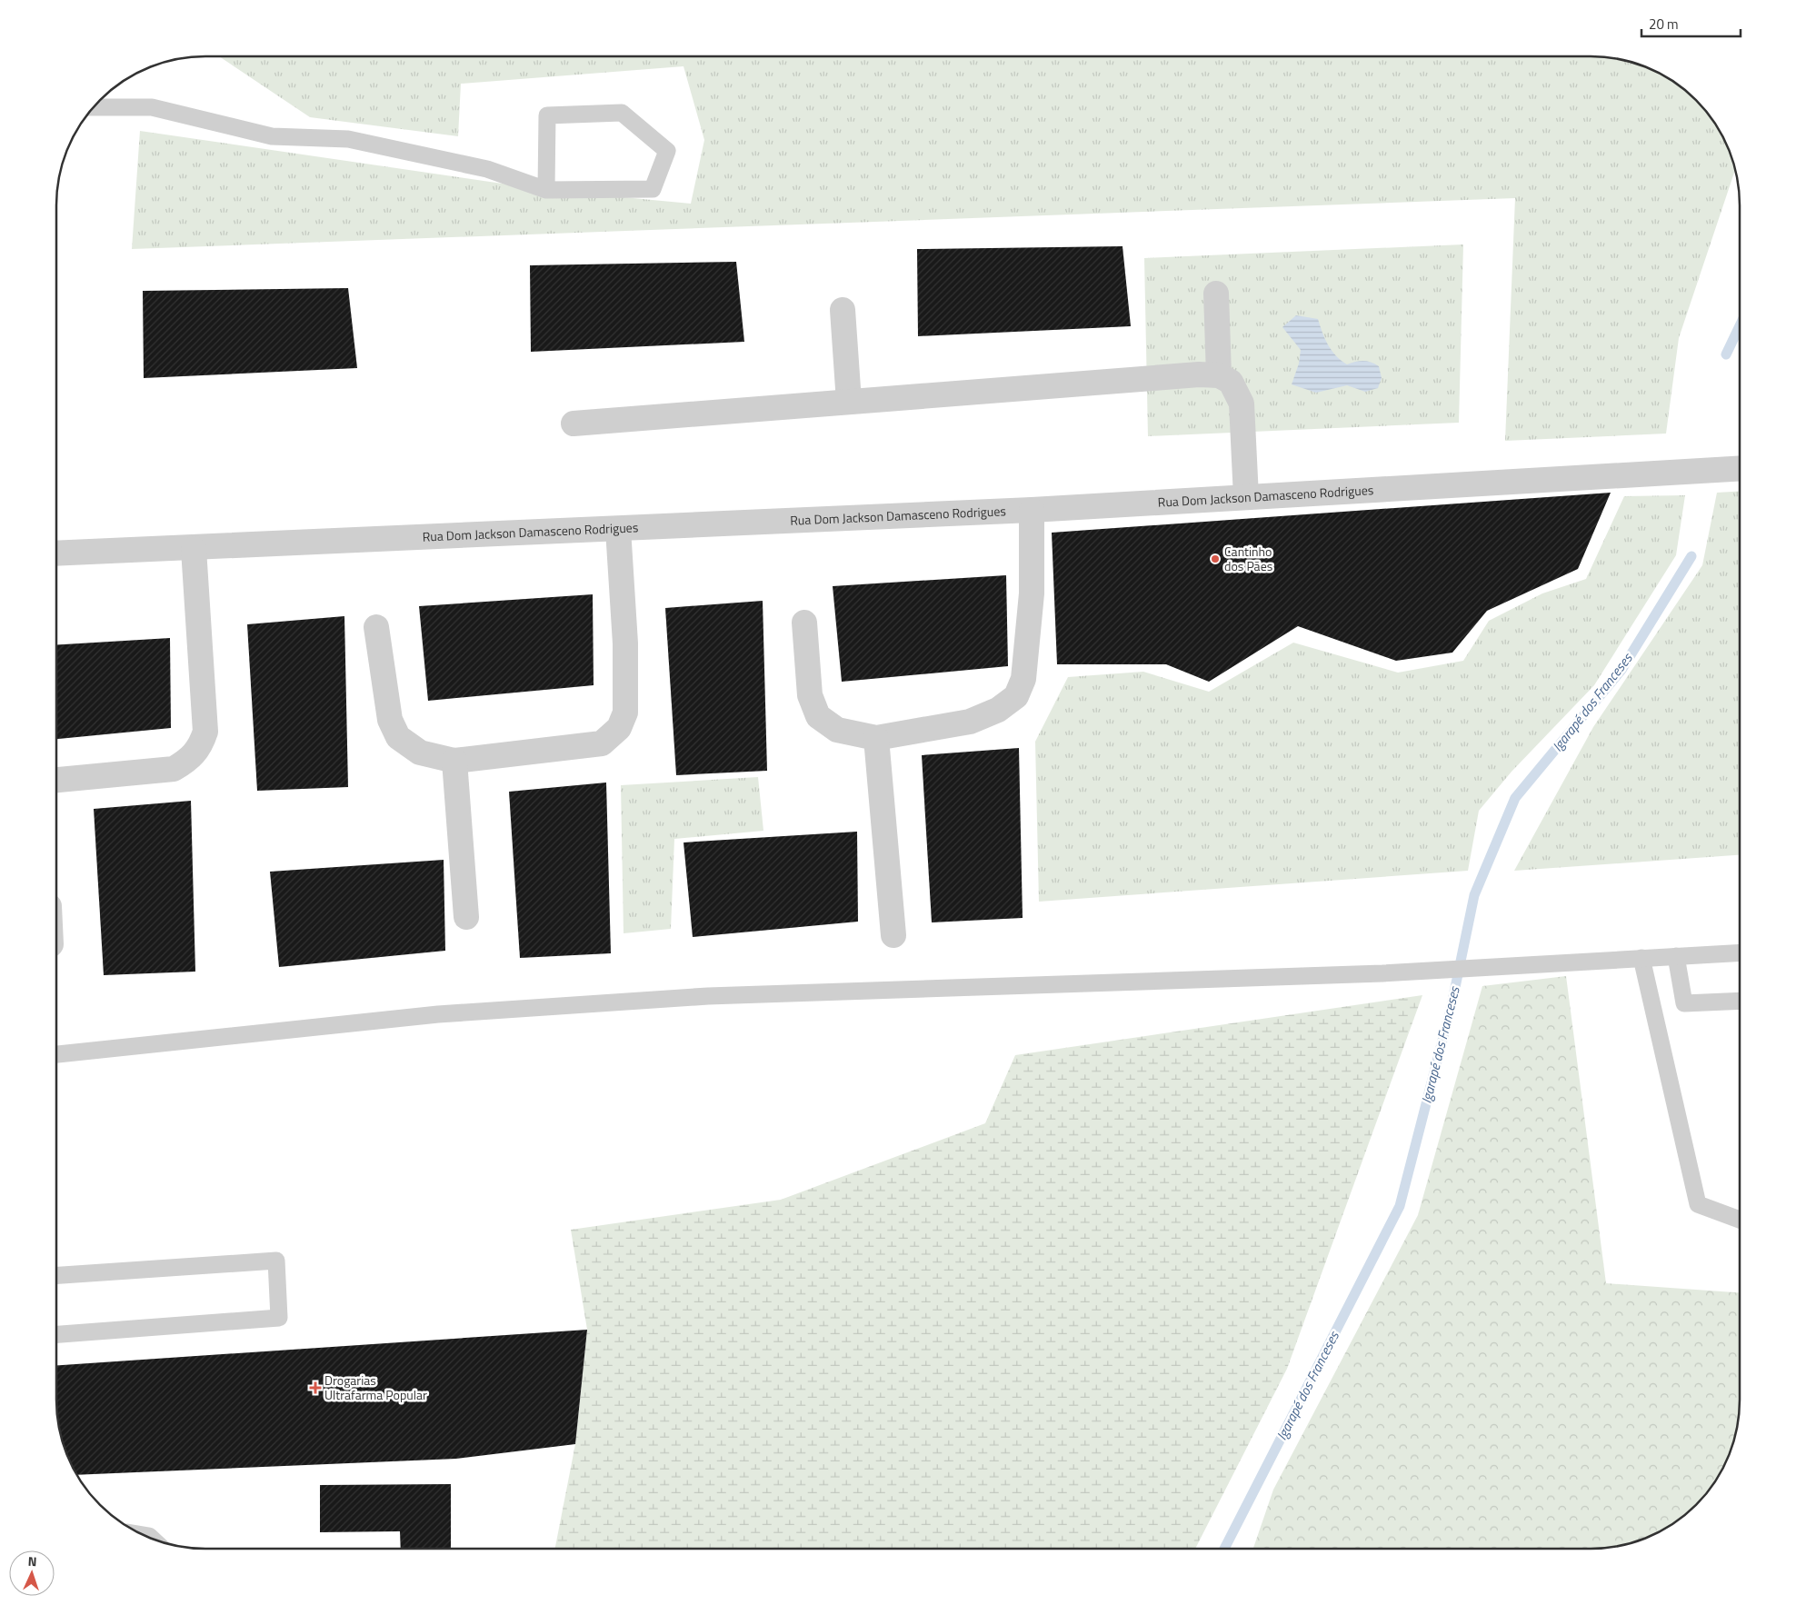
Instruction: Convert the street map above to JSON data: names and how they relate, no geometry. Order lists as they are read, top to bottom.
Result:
{
  "streets": {
    "street": ["Rua Dom Jackson Damasceno Rodrigues"]
  },
  "water": ["Igarapé dos Franceses"],
  "places": {
    "other": ["Cantinho dos Pães"],
    "health": ["Drogarias Ultrafarma Popular"]
  },
  "scale_bar": "20 m",
  "north": "top"
}
